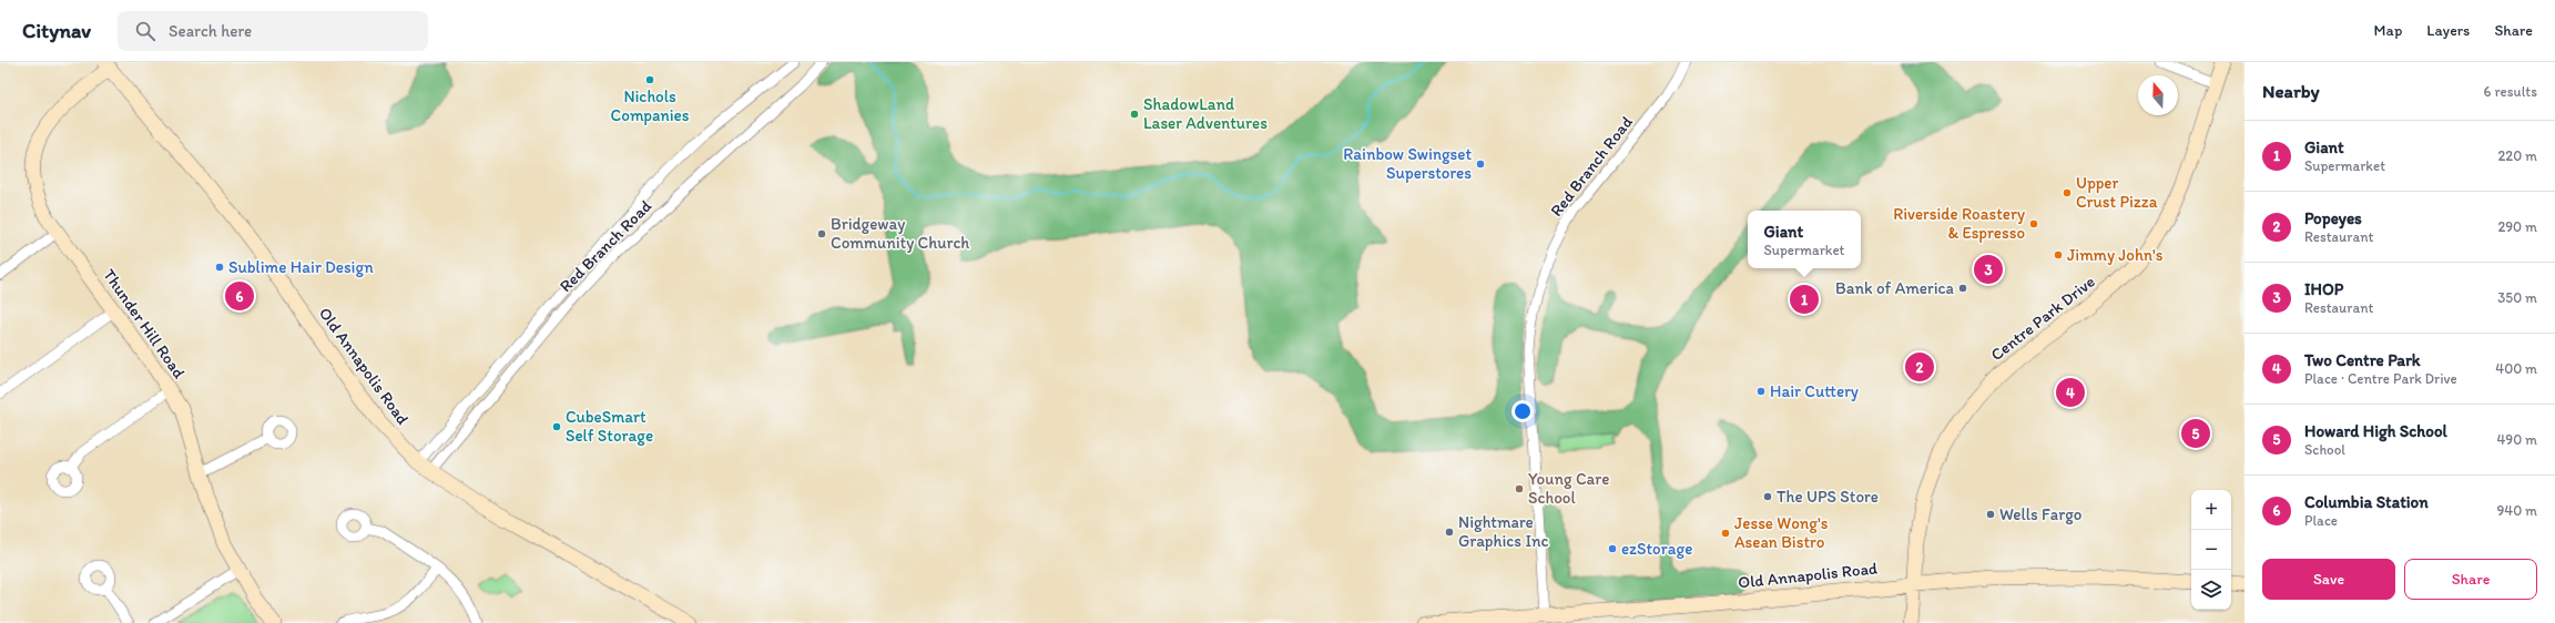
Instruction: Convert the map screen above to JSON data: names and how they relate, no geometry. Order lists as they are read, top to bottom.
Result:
{
  "streets": {
    "main road": ["Centre Park Drive", "Thunder Hill Road", "Old Annapolis Road"],
    "street": ["Red Branch Road"]
  },
  "crossings": [
    ["Red Branch Road", "Old Annapolis Road"],
    ["Centre Park Drive", "Old Annapolis Road"],
    ["Thunder Hill Road", "Old Annapolis Road"]
  ],
  "places": [
    "Nichols Companies",
    "ShadowLand Laser Adventures",
    "Rainbow Swingset Superstores",
    "Upper Crust Pizza",
    "Riverside Roastery & Espresso",
    "Bridgeway Community Church",
    "Jimmy John's",
    "Sublime Hair Design",
    "Bank of America",
    "Hair Cuttery",
    "CubeSmart Self Storage",
    "Young Care School",
    "The UPS Store",
    "Wells Fargo",
    "Nightmare Graphics Inc",
    "Jesse Wong's Asean Bistro",
    "ezStorage"
  ],
  "north": "top",
  "page": {
    "header": "Citynav",
    "search": "Search here",
    "nav": ["Map", "Layers", "Share"],
    "heading": ["Nearby", "6 results"],
    "list": [
      {
        "mark": "1",
        "name": "Giant",
        "note": "Supermarket",
        "value": "220 m"
      },
      {
        "mark": "2",
        "name": "Popeyes",
        "note": "Restaurant",
        "value": "290 m"
      },
      {
        "mark": "3",
        "name": "IHOP",
        "note": "Restaurant",
        "value": "350 m"
      },
      {
        "mark": "4",
        "name": "Two Centre Park",
        "note": "Place · Centre Park Drive",
        "value": "400 m"
      },
      {
        "mark": "5",
        "name": "Howard High School",
        "note": "School",
        "value": "490 m"
      },
      {
        "mark": "6",
        "name": "Columbia Station",
        "note": "Place",
        "value": "940 m"
      }
    ],
    "popup": ["Giant", "Supermarket"],
    "pins": [
      "3",
      "6",
      "1",
      "2",
      "4",
      "5"
    ],
    "map_buttons": ["+", "−"],
    "buttons": ["Save", "Share"]
  }
}
